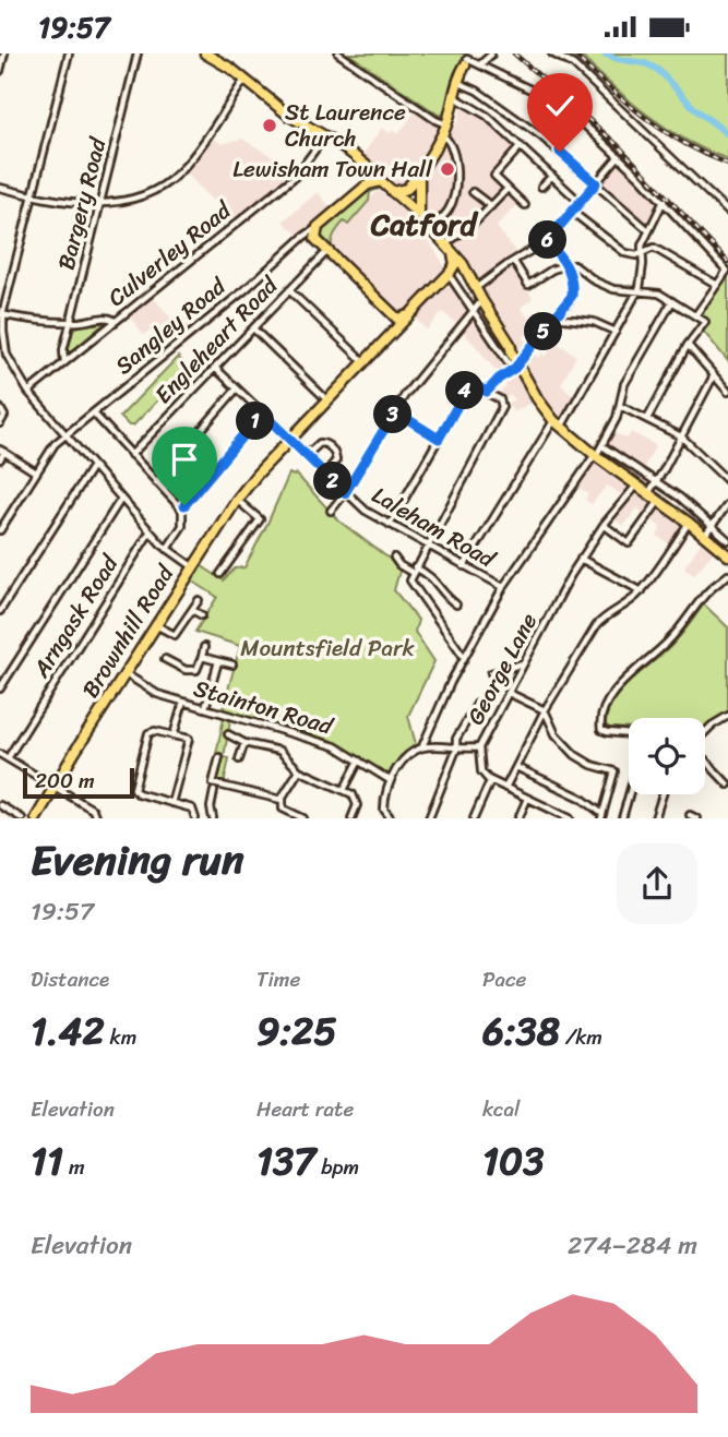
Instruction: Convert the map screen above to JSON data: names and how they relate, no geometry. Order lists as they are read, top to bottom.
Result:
{
  "streets": {
    "highway": ["Sangley Road", "Brownhill Road"],
    "street": [
      "Bargery Road",
      "Culverley Road",
      "Engleheart Road",
      "Laleham Road",
      "Arngask Road",
      "George Lane",
      "Stainton Road"
    ]
  },
  "crossings": [
    ["Bargery Road", "Culverley Road"],
    ["Engleheart Road", "Laleham Road"],
    ["Laleham Road", "Brownhill Road"],
    ["Brownhill Road", "Stainton Road"]
  ],
  "districts": ["Catford"],
  "parks": ["Mountsfield Park"],
  "places": ["St Laurence Church", "Lewisham Town Hall"],
  "scale_bar": "200 m",
  "page": {
    "status": "19:57",
    "pins": [
      "6",
      "5",
      "4",
      "3",
      "1",
      "2"
    ],
    "scale": "200 m",
    "heading": ["Evening run", "19:57"],
    "stats": [
      ["Distance", "1.42 km"],
      ["Time", "9:25"],
      ["Pace", "6:38 /km"],
      ["Elevation", "11 m"],
      ["Heart rate", "137 bpm"],
      ["kcal", "103"]
    ],
    "chart": ["Elevation", "274–284 m"]
  }
}
